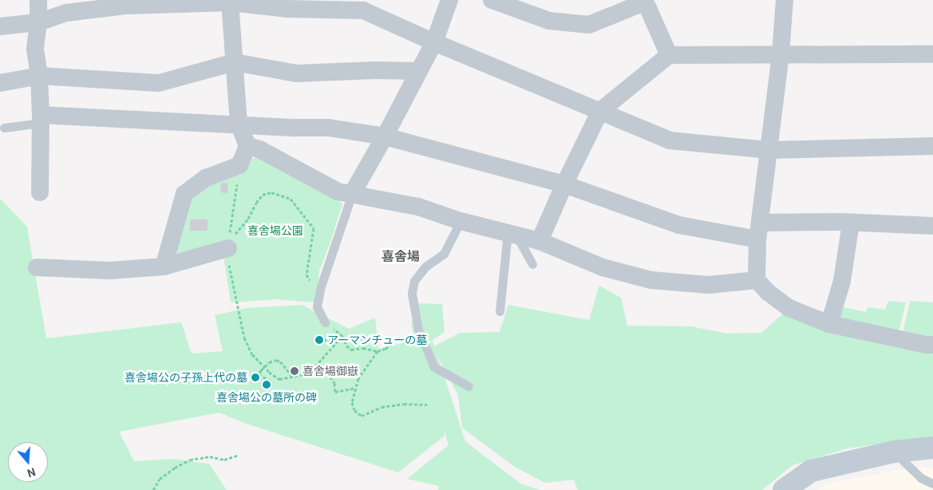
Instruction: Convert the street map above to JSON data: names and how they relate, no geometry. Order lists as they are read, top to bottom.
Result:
{
  "districts": ["喜舎場"],
  "parks": ["喜舎場公園"],
  "places": [
    "アーマンチューの墓",
    "喜舎場御嶽",
    "喜舎場公の子孫上代の墓",
    "喜舎場公の墓所の碑"
  ],
  "north": "bottom"
}
